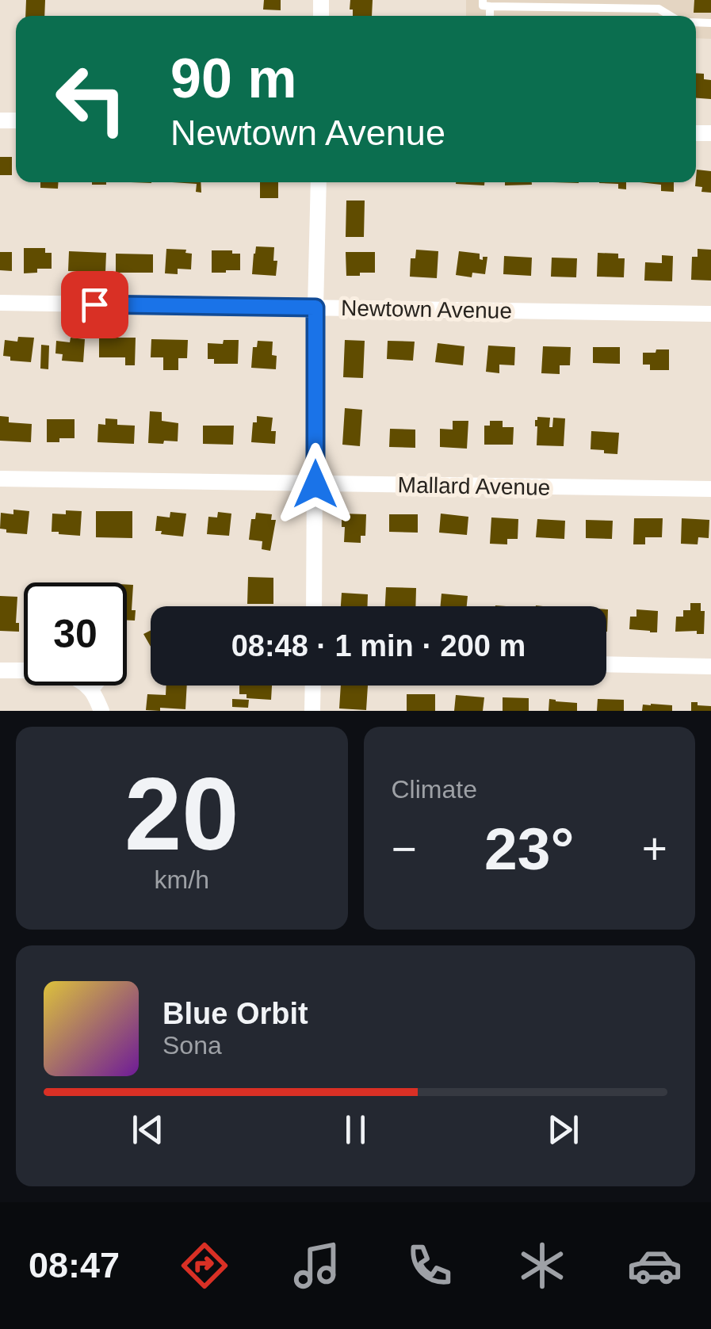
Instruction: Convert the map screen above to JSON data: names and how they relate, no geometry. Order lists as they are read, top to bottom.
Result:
{
  "streets": {
    "street": ["Newtown Avenue", "Mallard Avenue"]
  },
  "page": {
    "turn": ["90 m", "Newtown Avenue"],
    "limit": "30",
    "trip": "08:48 · 1 min · 200 m",
    "tile": [
      ["20", "km/h"],
      "Climate"
    ],
    "heat": ["−", "23°", "+"],
    "song": ["Blue Orbit", "Sona"],
    "tabs": "08:47"
  }
}
